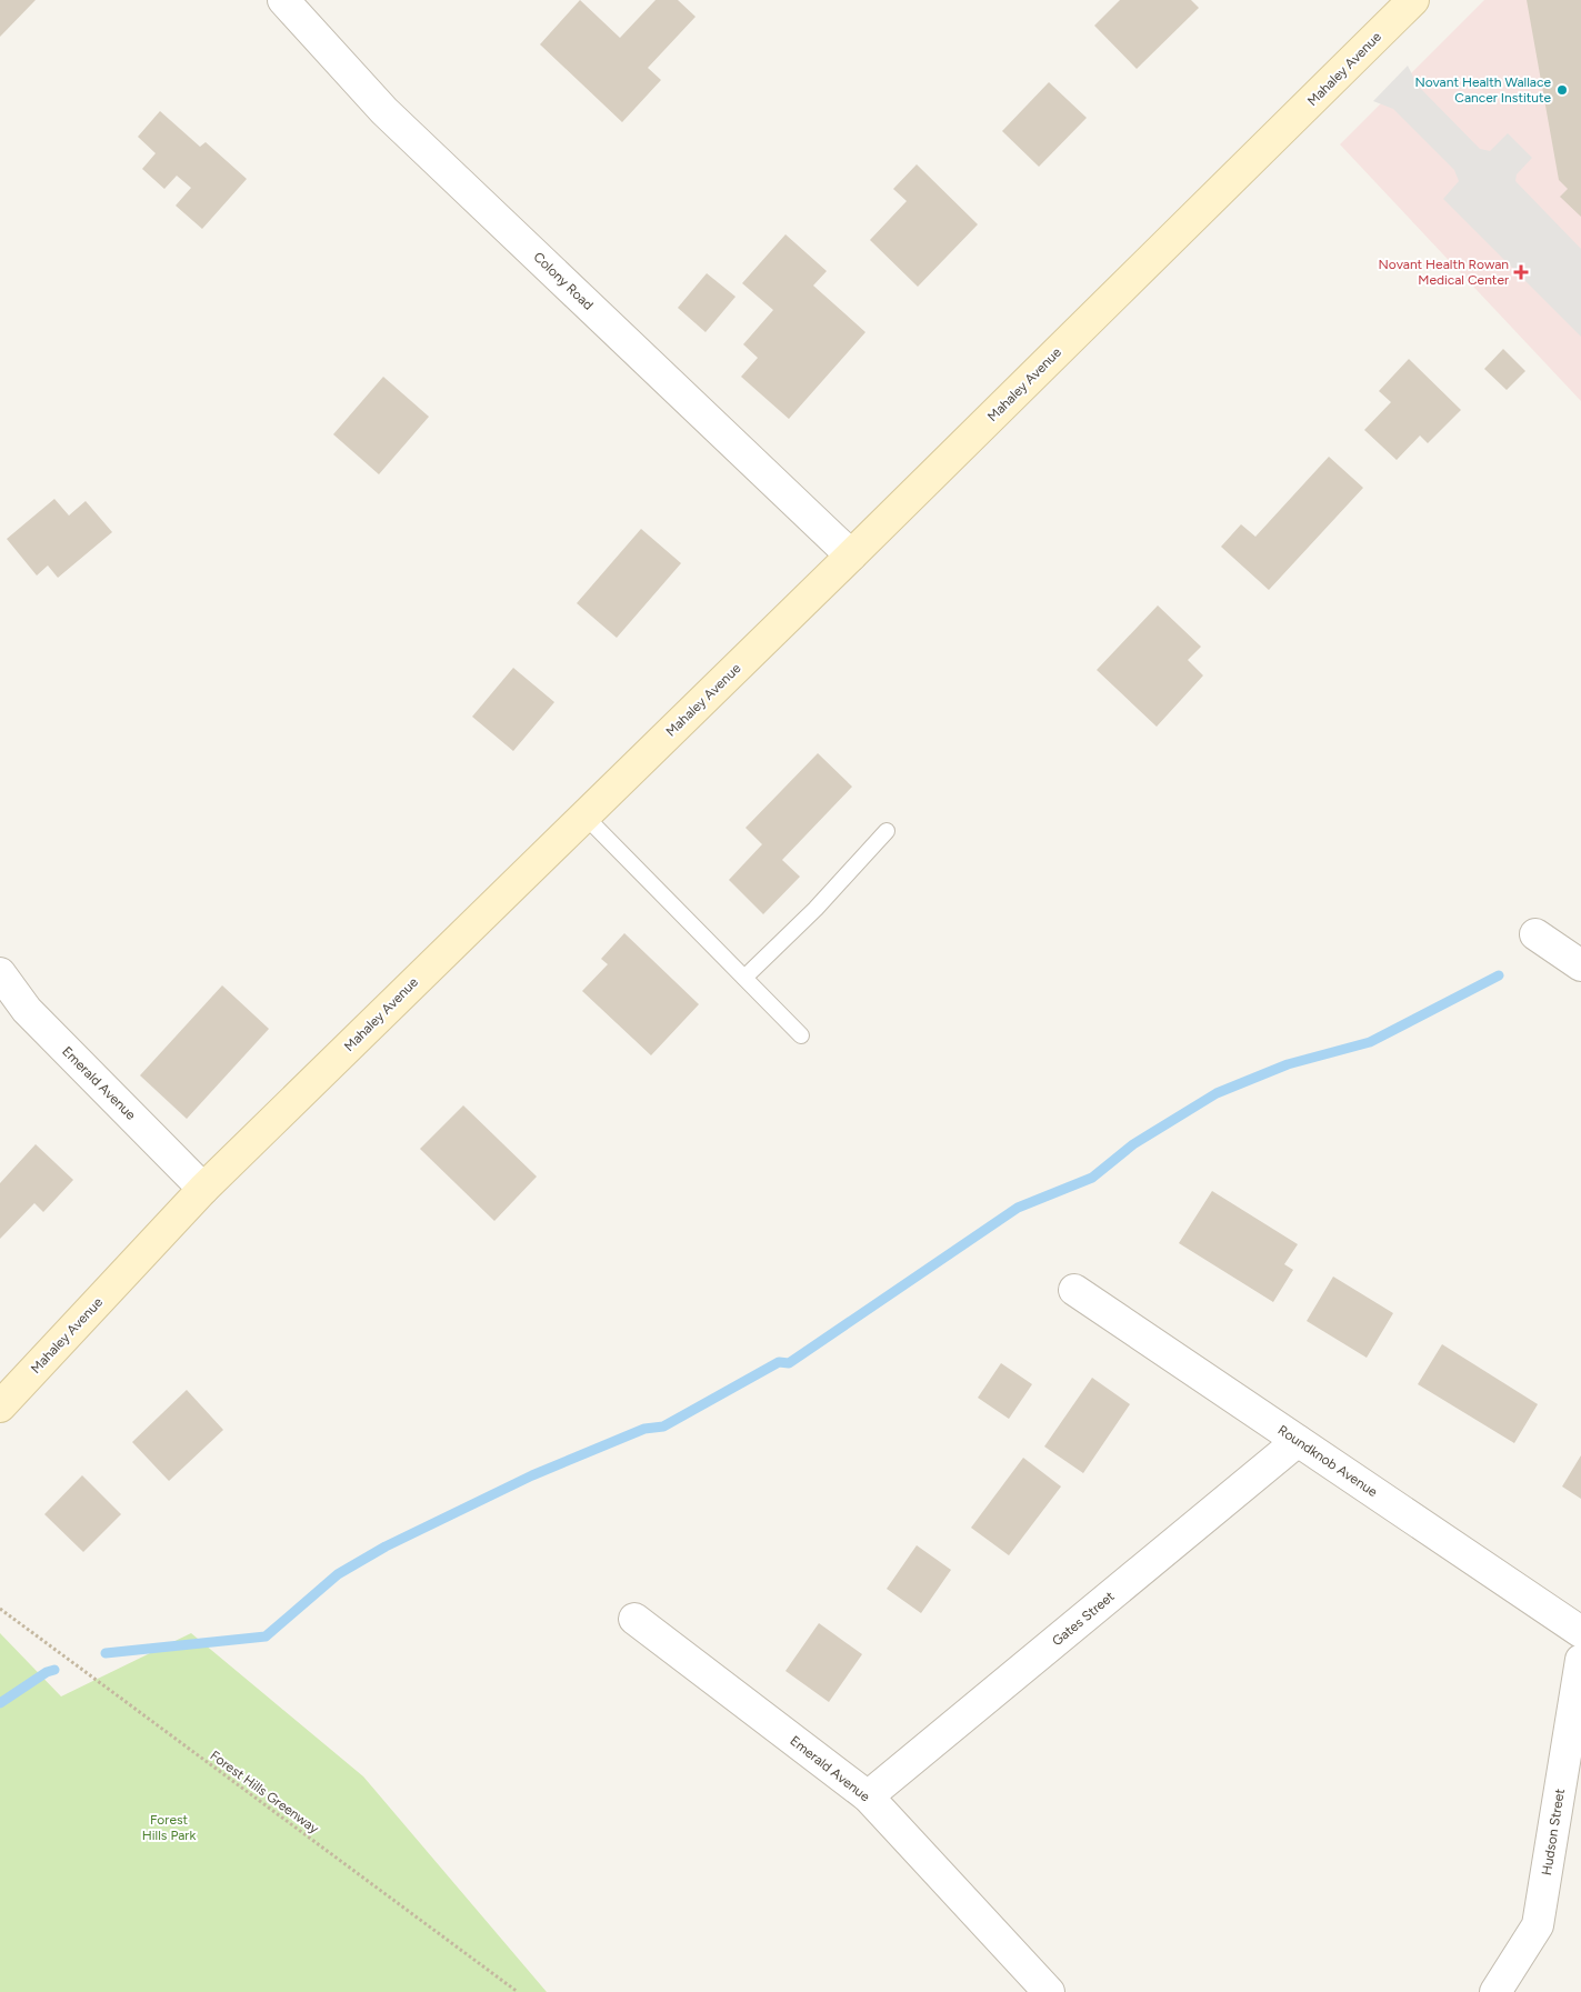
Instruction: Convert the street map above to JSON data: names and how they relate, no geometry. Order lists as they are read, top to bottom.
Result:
{
  "streets": {
    "street": [
      "Mahaley Avenue",
      "Colony Road",
      "Emerald Avenue",
      "Roundknob Avenue",
      "Gates Street",
      "Hudson Street"
    ],
    "path": ["Forest Hills Greenway"]
  },
  "crossings": [
    ["Mahaley Avenue", "Colony Road"],
    ["Mahaley Avenue", "Emerald Avenue"],
    ["Emerald Avenue", "Gates Street"],
    ["Roundknob Avenue", "Gates Street"]
  ],
  "parks": ["Forest Hills Park"],
  "places": {
    "other": ["Novant Health Wallace Cancer Institute"],
    "health": ["Novant Health Rowan Medical Center"]
  }
}
